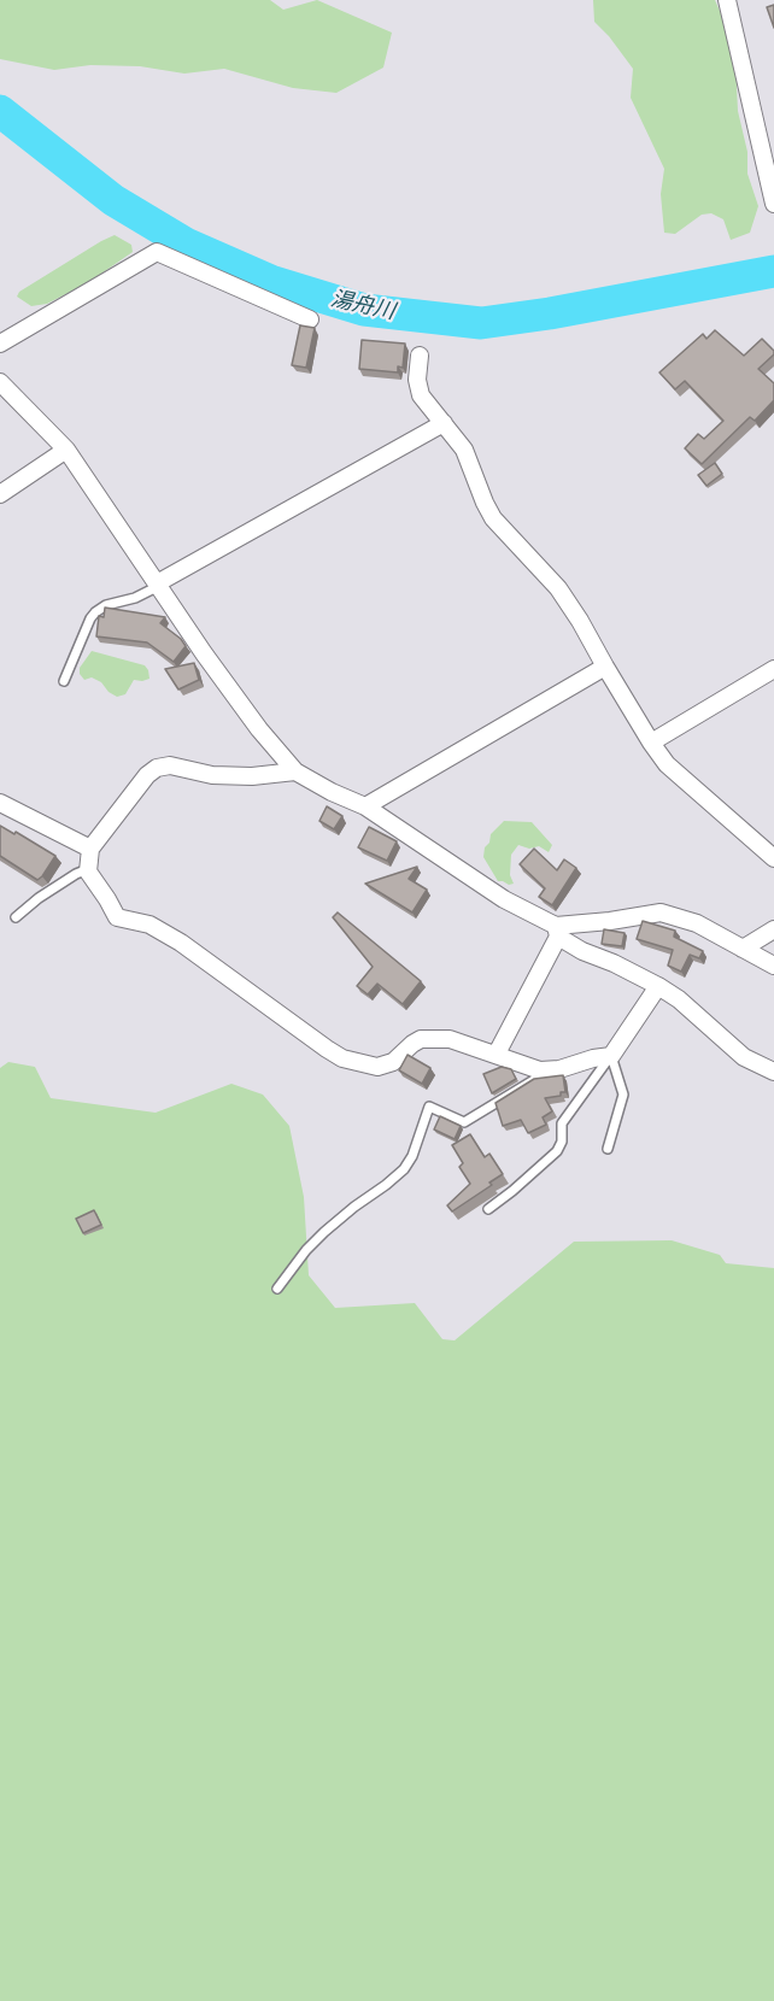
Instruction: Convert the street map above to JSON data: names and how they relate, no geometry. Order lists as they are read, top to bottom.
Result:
{
  "water": ["湯舟川"]
}
